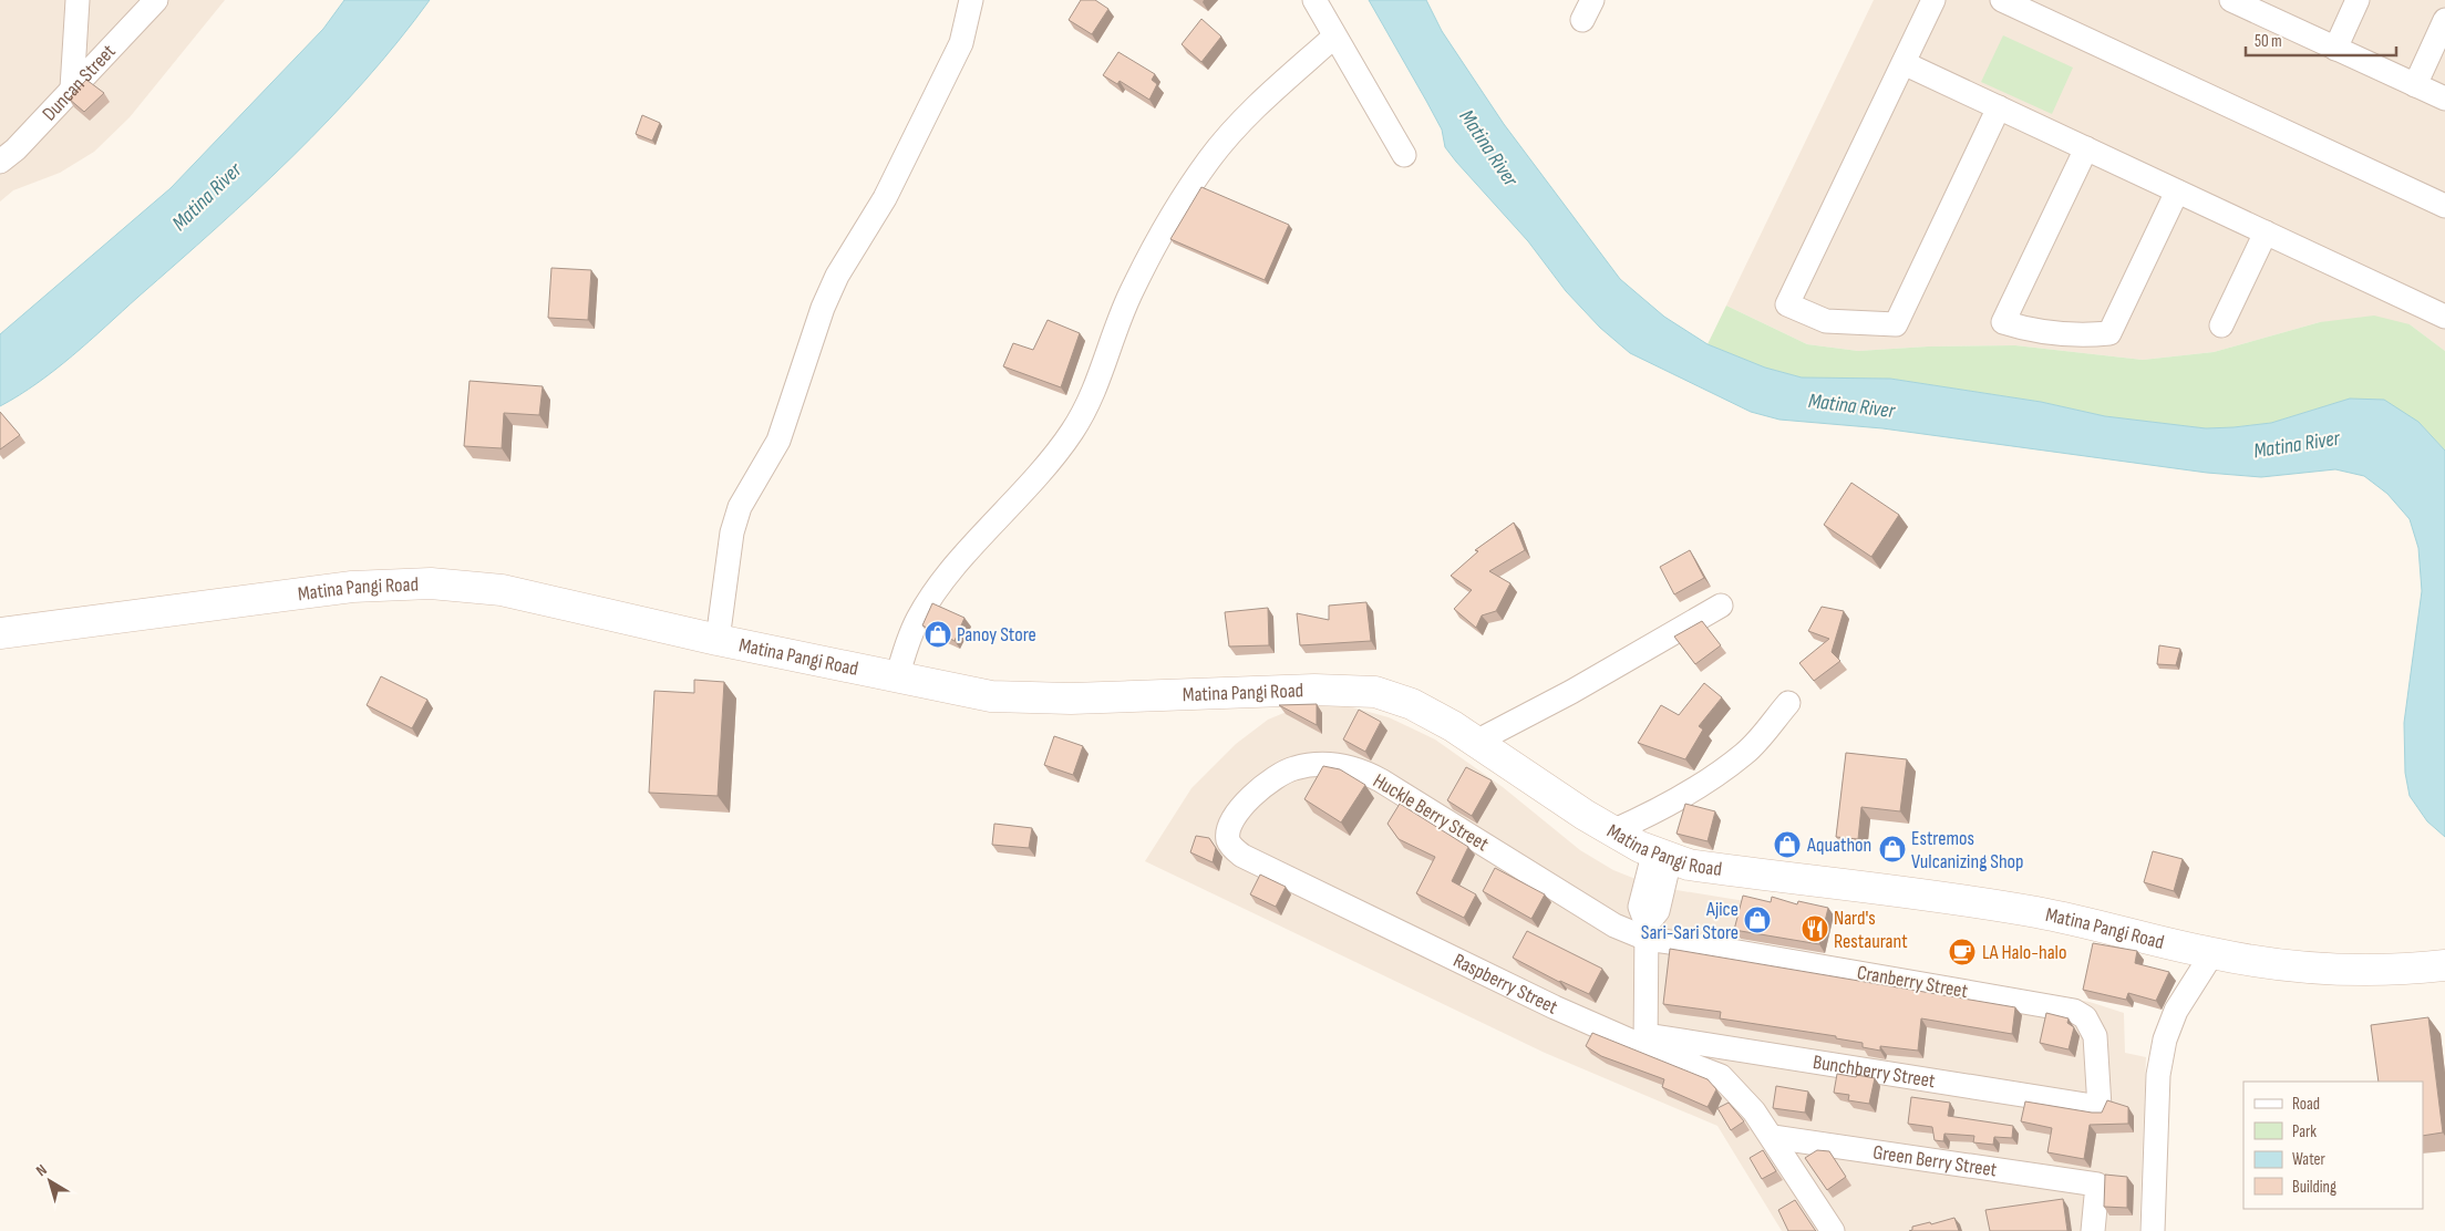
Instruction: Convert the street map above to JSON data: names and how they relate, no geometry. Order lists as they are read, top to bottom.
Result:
{
  "streets": {
    "street": [
      "Duncan Street",
      "Matina Pangi Road",
      "Huckle Berry Street",
      "Cranberry Street",
      "Raspberry Street",
      "Bunchberry Street",
      "Green Berry Street"
    ]
  },
  "crossings": [
    ["Huckle Berry Street", "Cranberry Street"],
    ["Huckle Berry Street", "Raspberry Street"],
    ["Cranberry Street", "Bunchberry Street"],
    ["Raspberry Street", "Bunchberry Street"],
    ["Raspberry Street", "Green Berry Street"]
  ],
  "water": ["Matina River"],
  "places": {
    "shop": [
      "Panoy Store",
      "Aquathon",
      "Estremos Vulcanizing Shop",
      "Ajice Sari-Sari Store"
    ],
    "restaurant": ["Nard's Restaurant"],
    "cafe": ["LA Halo-halo"]
  },
  "legend": [
    "Road",
    "Park",
    "Water",
    "Building"
  ],
  "scale_bar": "50 m",
  "north": "top left"
}
